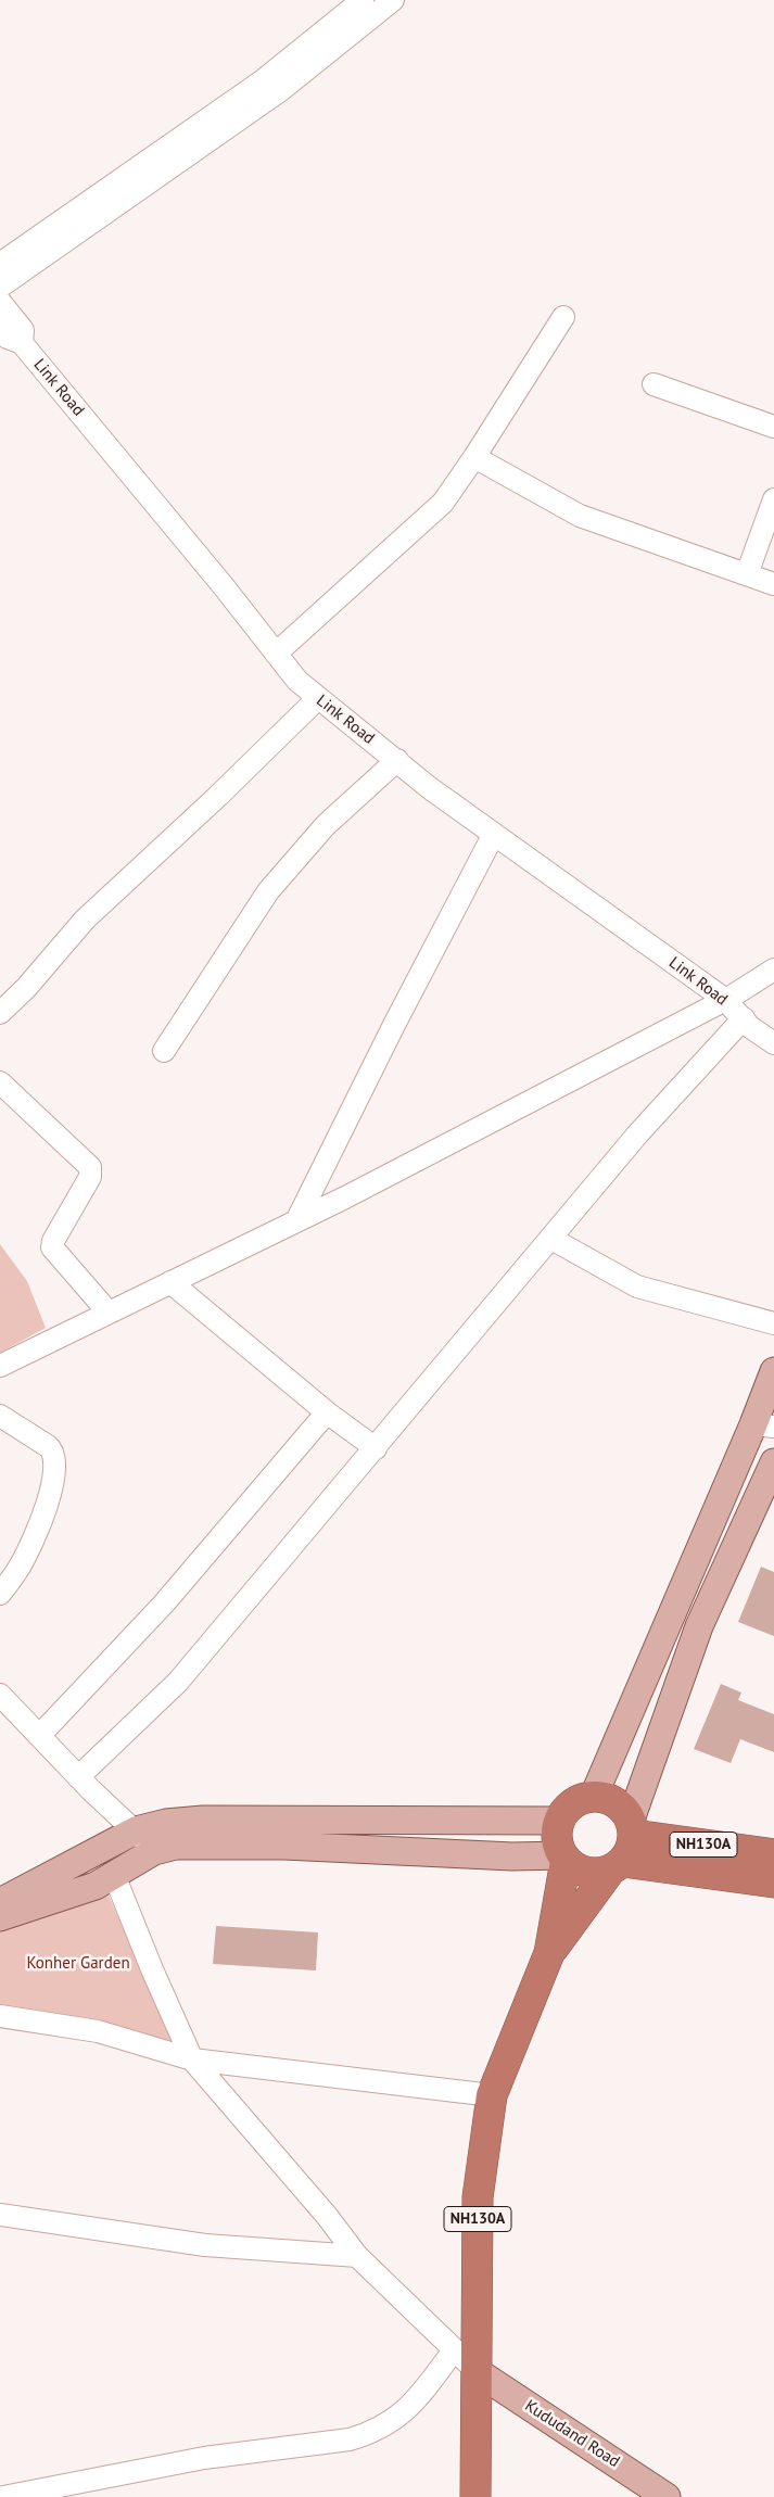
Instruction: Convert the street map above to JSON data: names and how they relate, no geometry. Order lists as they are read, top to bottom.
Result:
{
  "streets": {
    "highway": ["NH130A"],
    "main road": ["Kududand Road"],
    "street": ["Link Road"]
  },
  "crossings": [
    ["NH130A", "Kududand Road"]
  ],
  "parks": ["Konher Garden"]
}
